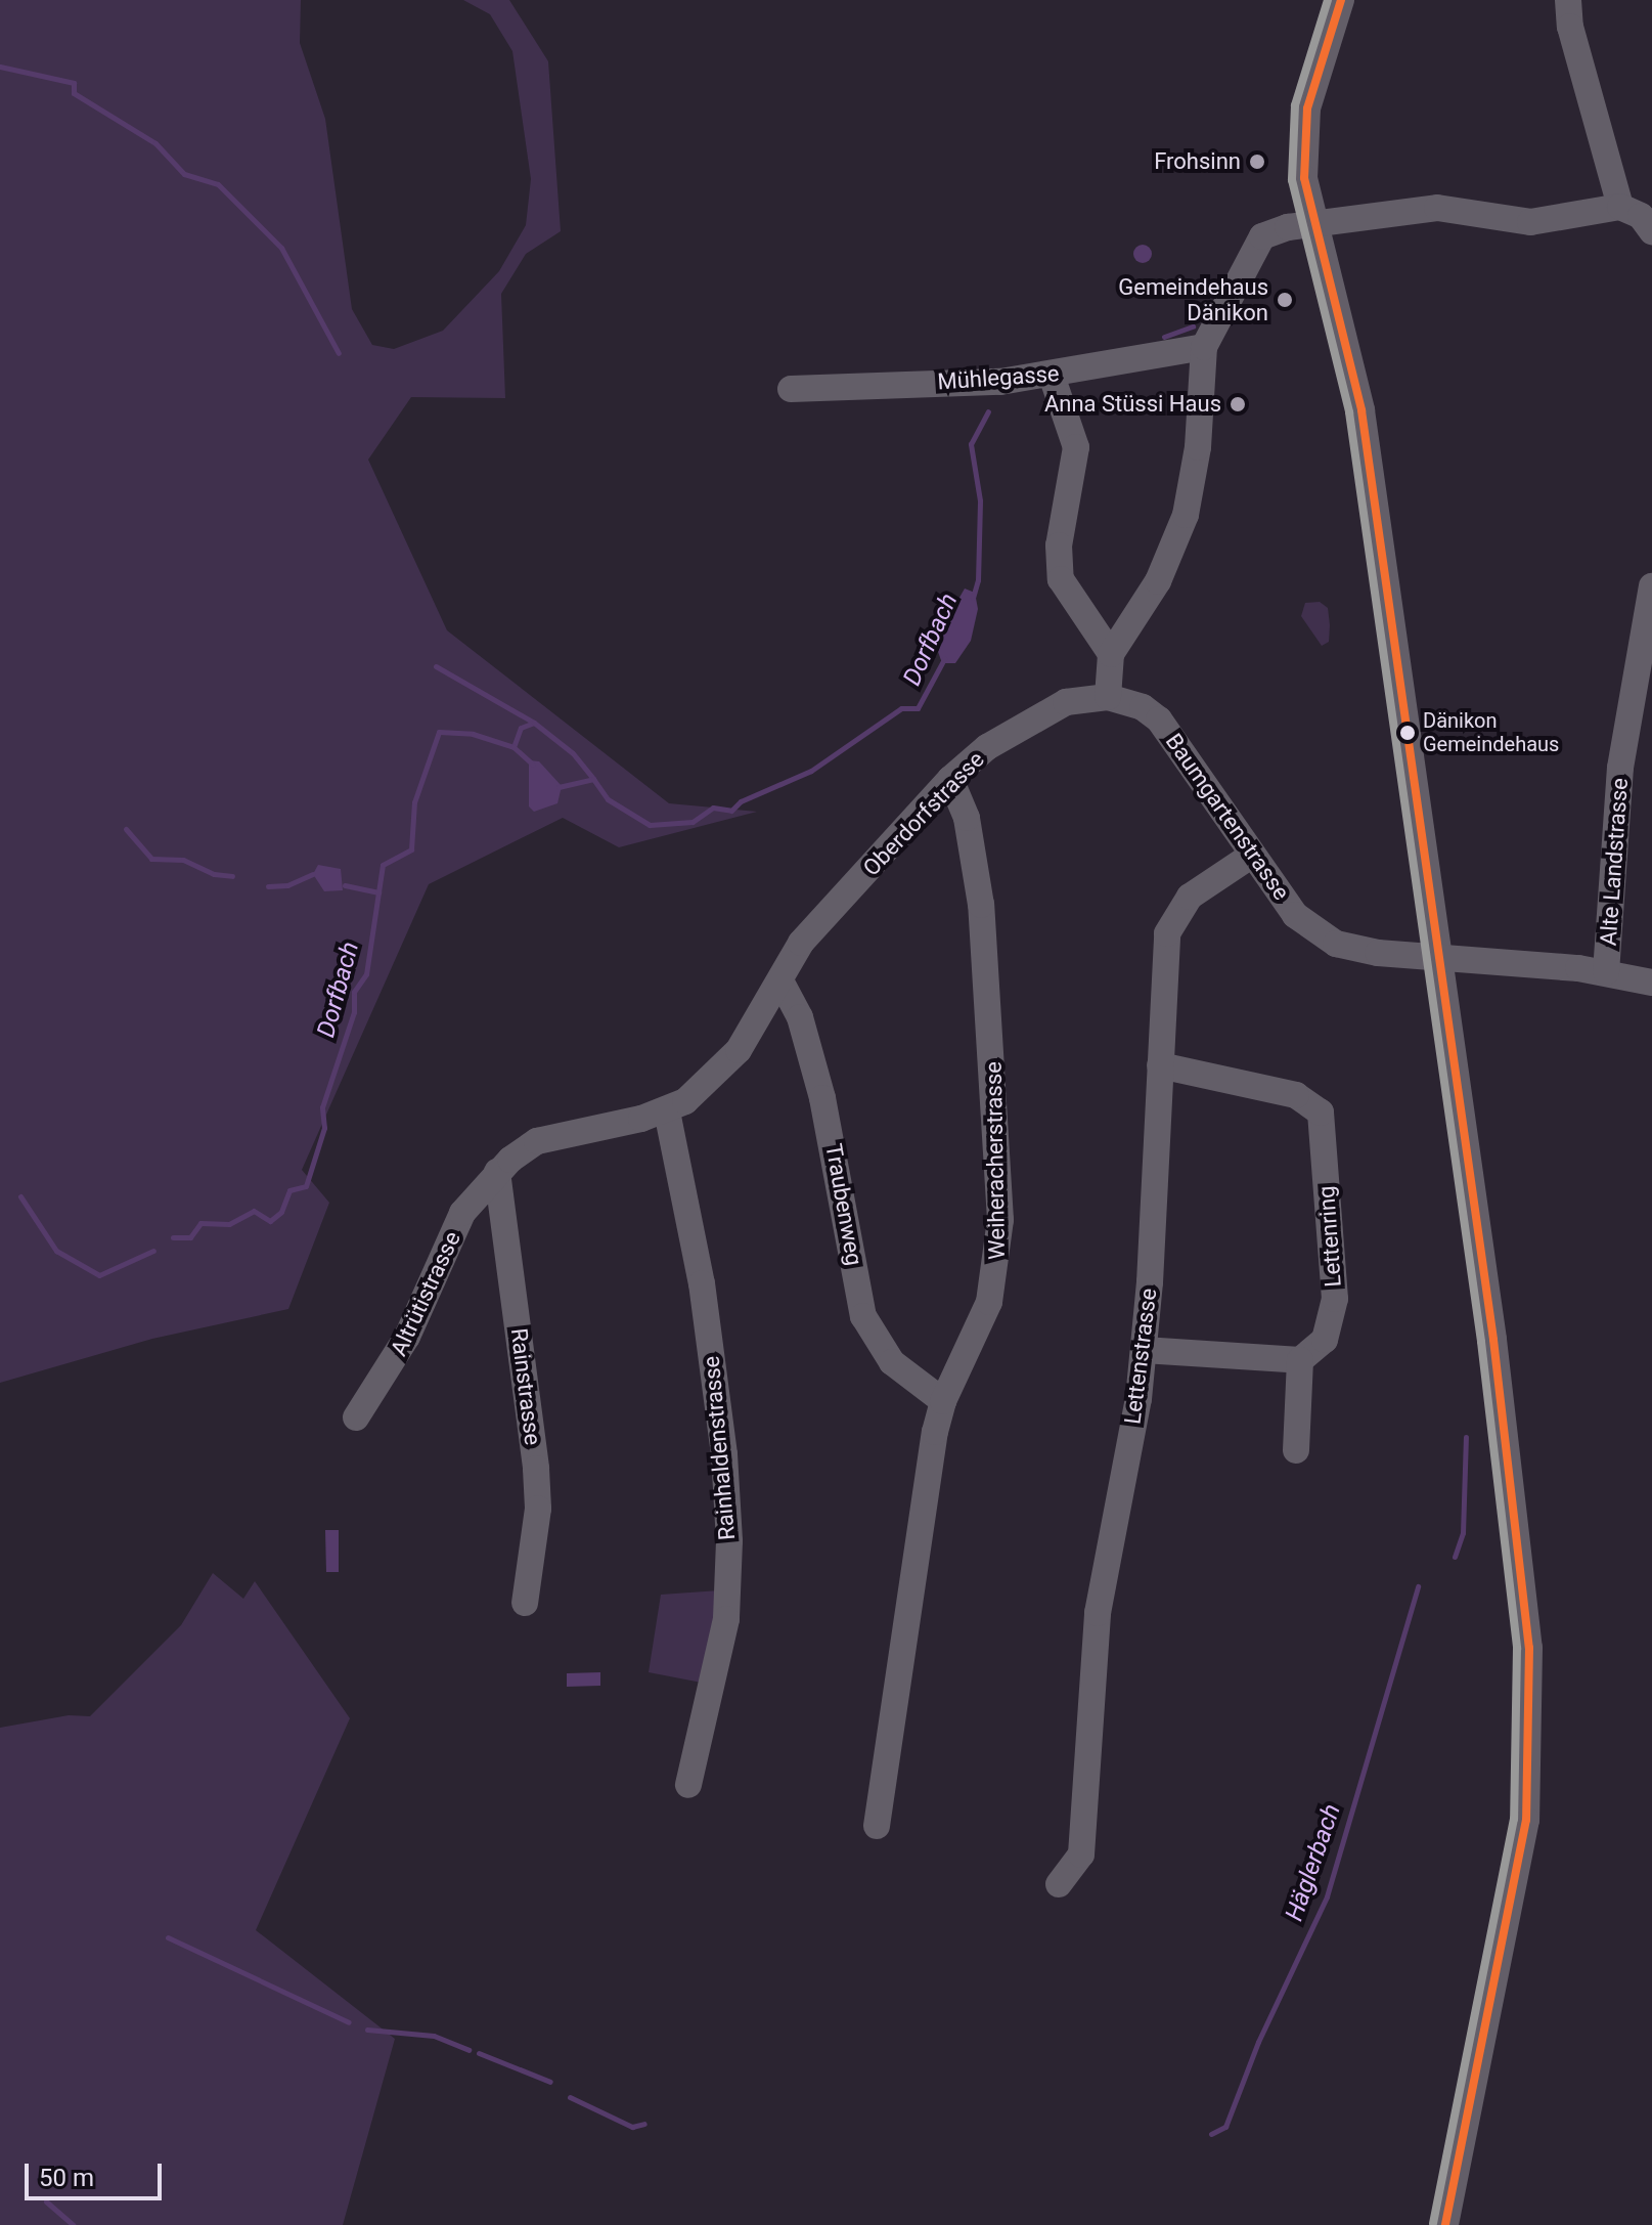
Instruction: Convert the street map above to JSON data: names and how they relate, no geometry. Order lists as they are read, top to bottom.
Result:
{
  "streets": {
    "street": [
      "Mühlegasse",
      "Oberdorfstrasse",
      "Baumgartenstrasse",
      "Alte Landstrasse",
      "Weiheracherstrasse",
      "Traubenweg",
      "Lettenring",
      "Altrütistrasse",
      "Lettenstrasse",
      "Rainstrasse",
      "Rainhaldenstrasse"
    ]
  },
  "crossings": [
    ["Oberdorfstrasse", "Baumgartenstrasse"],
    ["Oberdorfstrasse", "Weiheracherstrasse"],
    ["Oberdorfstrasse", "Traubenweg"],
    ["Oberdorfstrasse", "Altrütistrasse"],
    ["Oberdorfstrasse", "Rainstrasse"],
    ["Oberdorfstrasse", "Rainhaldenstrasse"],
    ["Baumgartenstrasse", "Alte Landstrasse"],
    ["Baumgartenstrasse", "Lettenstrasse"],
    ["Weiheracherstrasse", "Traubenweg"],
    ["Lettenring", "Lettenstrasse"],
    ["Altrütistrasse", "Rainstrasse"]
  ],
  "water": ["Dorfbach", "Häglerbach"],
  "places": [
    "Frohsinn",
    "Gemeindehaus Dänikon",
    "Anna Stüssi Haus",
    "Dänikon Gemeindehaus"
  ],
  "scale_bar": "50 m"
}
